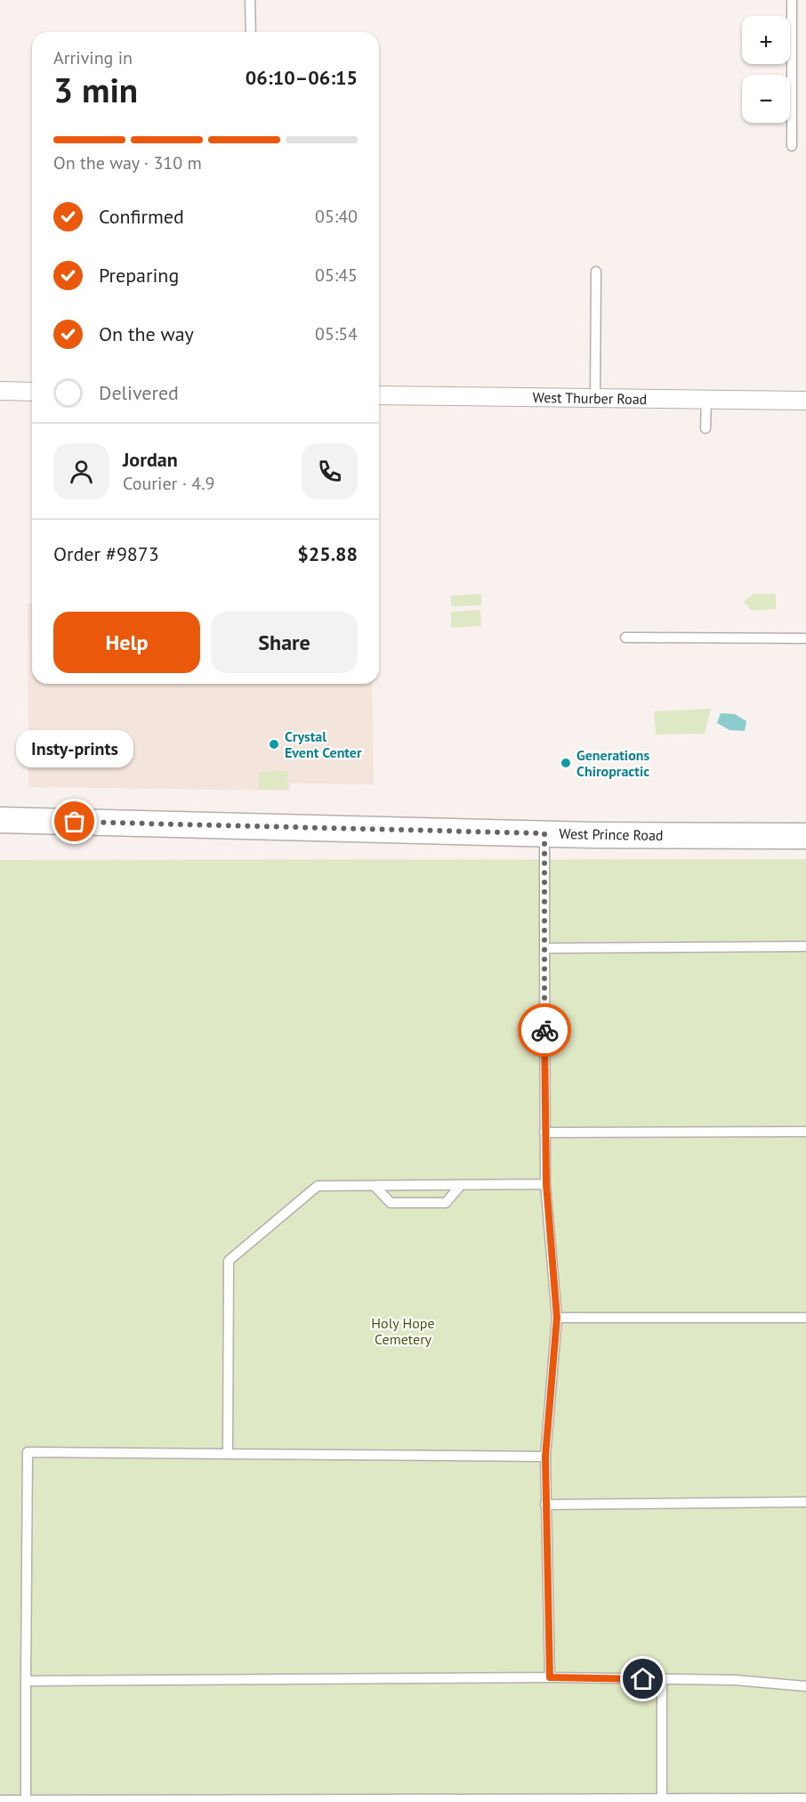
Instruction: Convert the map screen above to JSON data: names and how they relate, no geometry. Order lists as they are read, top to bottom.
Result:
{
  "streets": {
    "main road": ["West Prince Road"],
    "street": ["West Thurber Road"]
  },
  "parks": ["Holy Hope Cemetery"],
  "places": ["Crystal Event Center", "Generations Chiropractic", "Insty-prints"],
  "page": {
    "map_buttons": ["+", "−"],
    "heading": ["3 min", "Arriving in", "06:10–06:15"],
    "panel": [
      "Jordan",
      "Courier · 4.9",
      "Order #9873",
      "$25.88"
    ],
    "bar": "On the way · 310 m",
    "list": [
      ["Confirmed", "05:40"],
      ["Preparing", "05:45"],
      ["On the way", "05:54"],
      "Delivered"
    ],
    "buttons": ["Help", "Share"],
    "bubble": "Insty-prints"
  }
}
